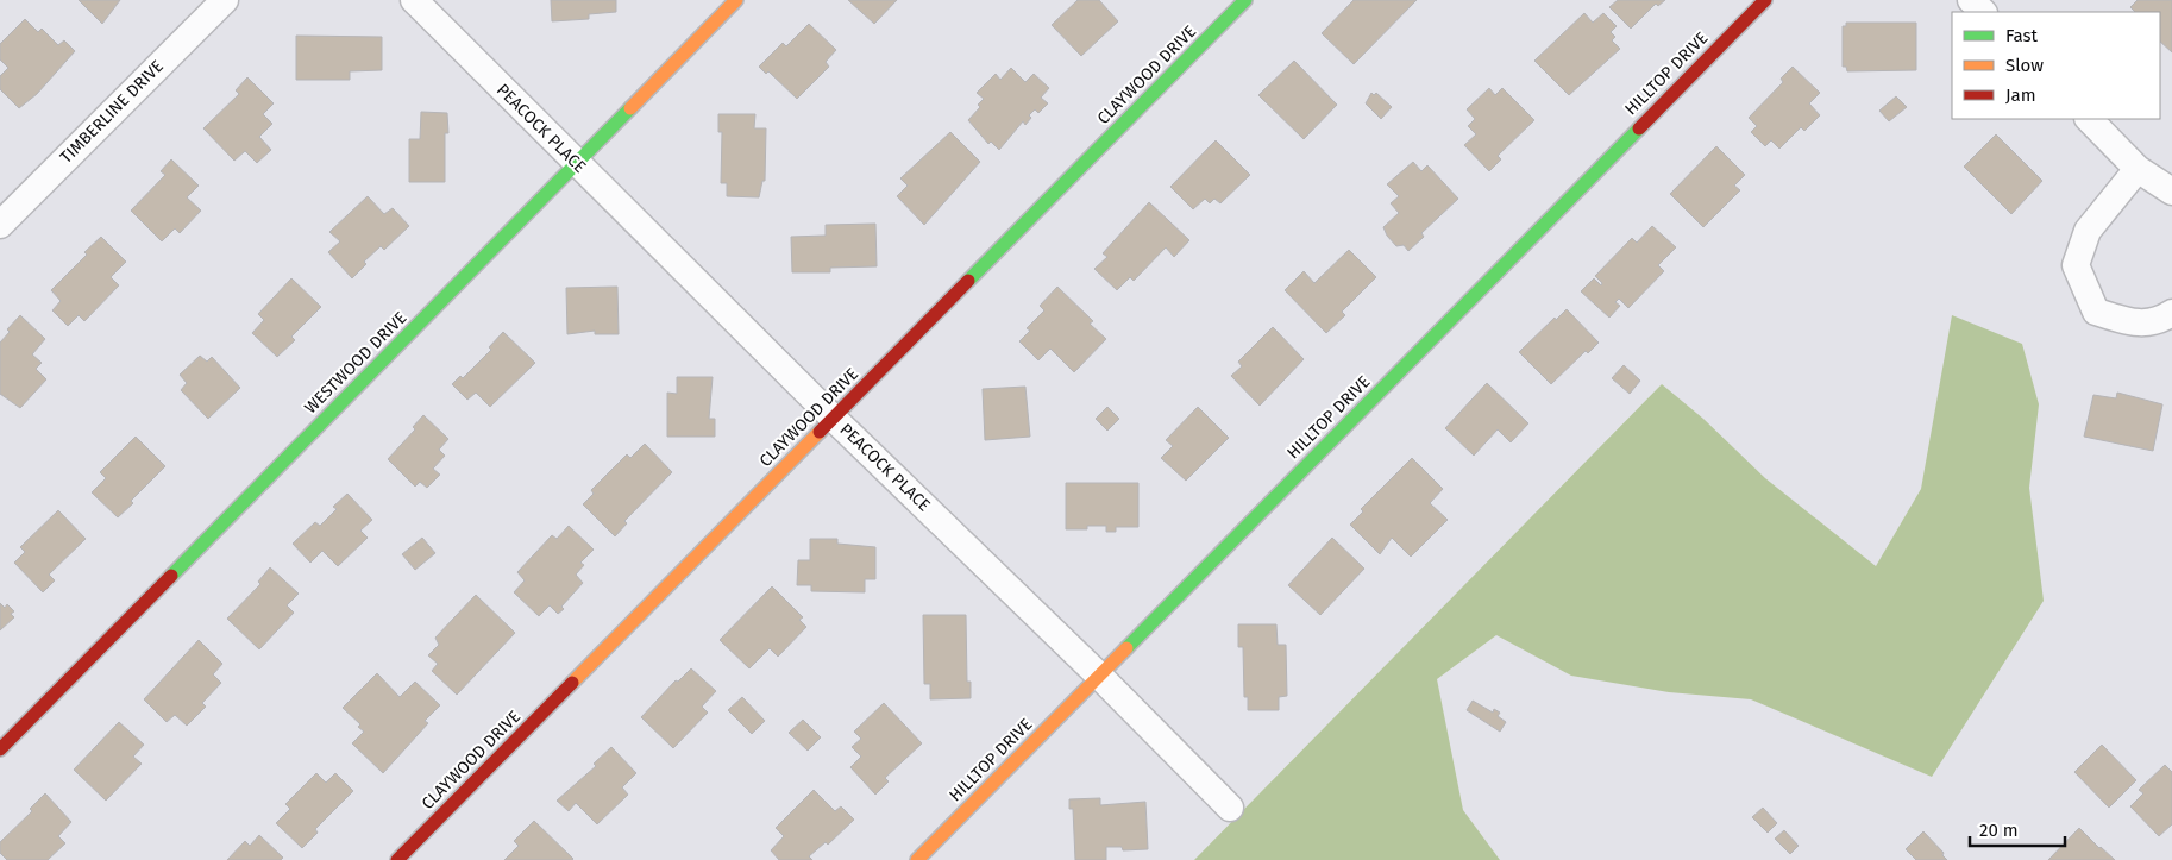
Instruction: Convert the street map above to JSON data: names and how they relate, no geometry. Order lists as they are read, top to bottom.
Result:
{
  "streets": {
    "street": [
      "HILLTOP DRIVE",
      "CLAYWOOD DRIVE",
      "TIMBERLINE DRIVE",
      "PEACOCK PLACE",
      "WESTWOOD DRIVE"
    ]
  },
  "crossings": [
    ["HILLTOP DRIVE", "PEACOCK PLACE"],
    ["CLAYWOOD DRIVE", "PEACOCK PLACE"],
    ["PEACOCK PLACE", "WESTWOOD DRIVE"]
  ],
  "legend": ["Fast", "Slow", "Jam"],
  "scale_bar": "20 m"
}
